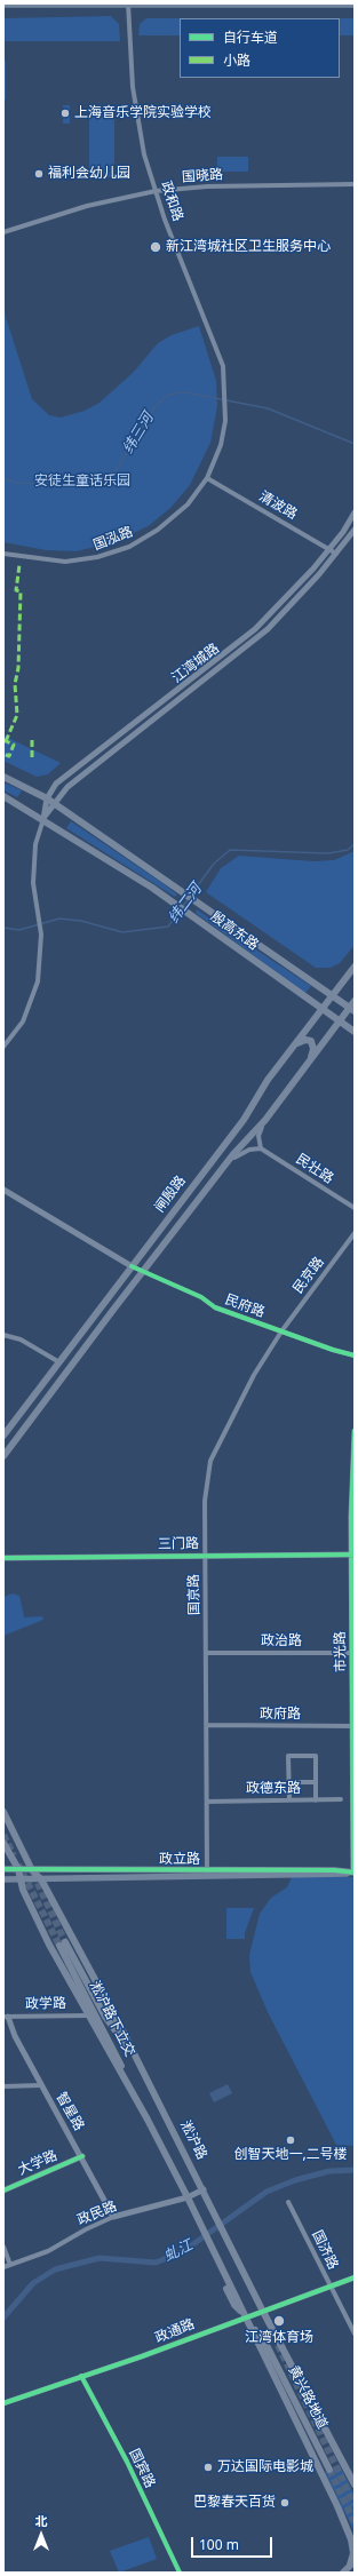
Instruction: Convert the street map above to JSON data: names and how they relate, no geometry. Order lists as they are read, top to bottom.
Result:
{
  "streets": {
    "main road": [
      "殷高东路",
      "闸殷路",
      "政立路",
      "淞沪路下立交",
      "淞沪路",
      "黄兴路地道"
    ],
    "street": [
      "国晓路",
      "政和路",
      "清波路",
      "国泓路",
      "江湾城路",
      "民壮路",
      "民京路",
      "民府路",
      "三门路",
      "国京路",
      "政治路",
      "市光路",
      "政府路",
      "政德东路",
      "政学路",
      "智星路",
      "大学路",
      "政民路",
      "国济路",
      "政通路",
      "国宾路"
    ]
  },
  "crossings": [
    ["国晓路", "政和路"],
    ["政和路", "清波路"],
    ["政和路", "国泓路"],
    ["清波路", "国泓路"],
    ["清波路", "江湾城路"],
    ["江湾城路", "殷高东路"],
    ["殷高东路", "闸殷路"],
    ["闸殷路", "民府路"],
    ["民京路", "民府路"],
    ["民京路", "国京路"],
    ["民府路", "国京路"],
    ["三门路", "国京路"],
    ["三门路", "市光路"],
    ["国京路", "政治路"],
    ["国京路", "政府路"],
    ["国京路", "政德东路"],
    ["国京路", "政立路"],
    ["政治路", "市光路"],
    ["市光路", "政府路"],
    ["市光路", "政立路"],
    ["政立路", "淞沪路"],
    ["政学路", "智星路"],
    ["淞沪路下立交", "淞沪路"],
    ["智星路", "大学路"],
    ["智星路", "政民路"],
    ["淞沪路", "政民路"],
    ["淞沪路", "政通路"],
    ["国济路", "政通路"],
    ["政通路", "黄兴路地道"],
    ["政通路", "国宾路"]
  ],
  "water": ["纬三河", "纬二河", "虬江"],
  "parks": ["安徒生童话乐园"],
  "places": [
    "上海音乐学院实验学校",
    "福利会幼儿园",
    "新江湾城社区卫生服务中心",
    "创智天地一,二号楼",
    "江湾体育场",
    "万达国际电影城",
    "巴黎春天百货"
  ],
  "legend": ["自行车道", "小路"],
  "scale_bar": "100 m",
  "north": "top"
}
